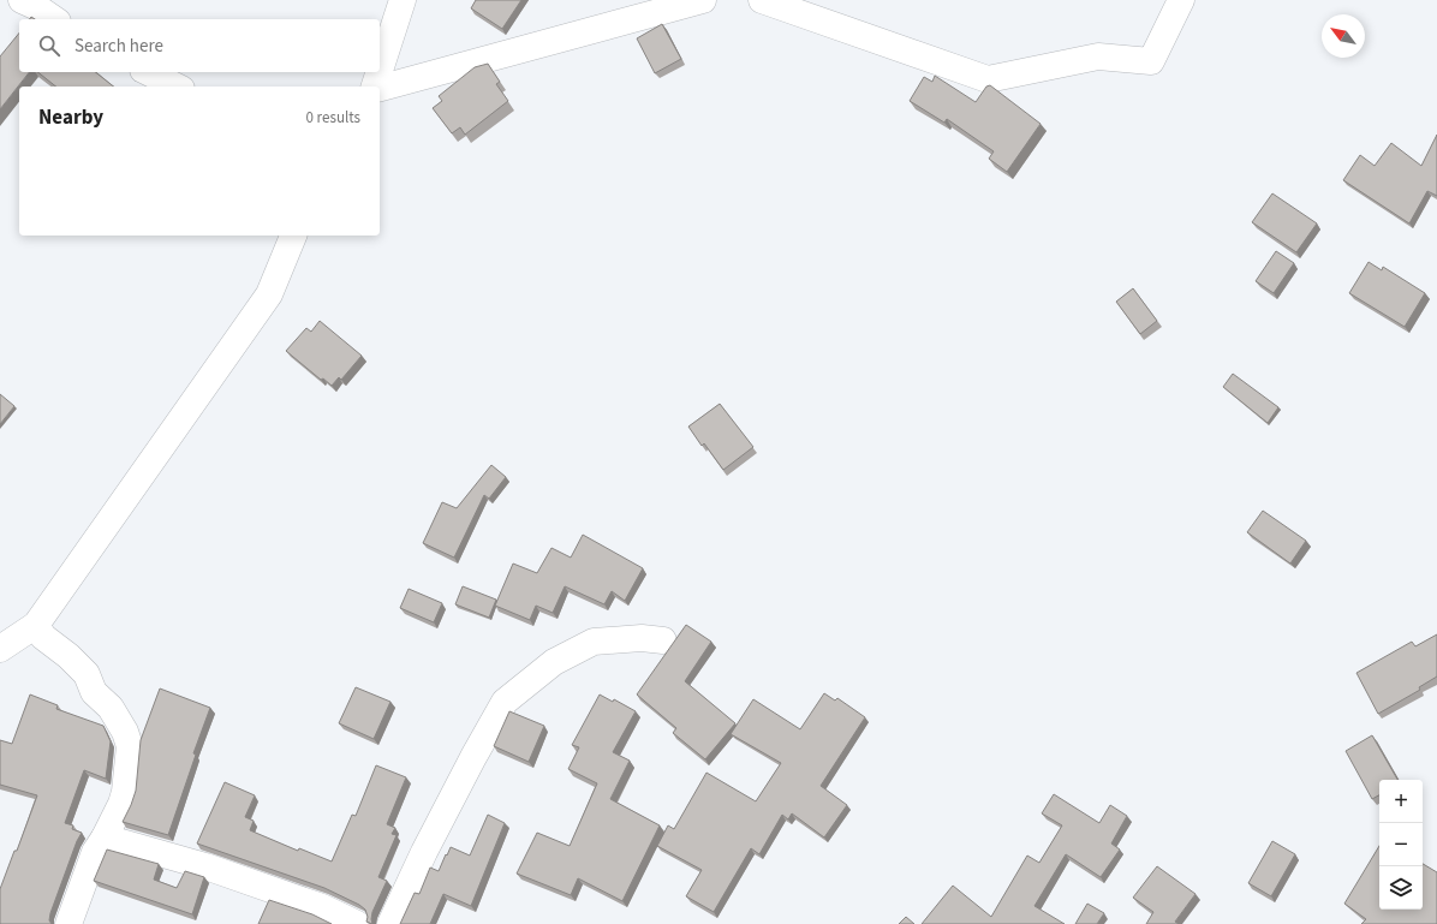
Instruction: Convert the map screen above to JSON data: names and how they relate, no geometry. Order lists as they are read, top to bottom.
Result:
{
  "north": "top left",
  "page": {
    "search": "Search here",
    "heading": ["Nearby", "0 results"],
    "map_buttons": ["+", "−"]
  }
}
